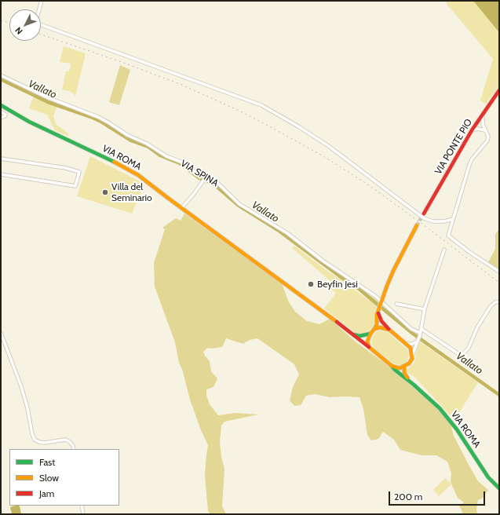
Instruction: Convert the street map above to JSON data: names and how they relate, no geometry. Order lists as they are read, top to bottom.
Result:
{
  "streets": {
    "main road": ["VIA PONTE PIO", "VIA ROMA"],
    "street": ["VIA SPINA"]
  },
  "water": ["Vallato"],
  "places": ["Villa del Seminario", "Beyfin Jesi"],
  "legend": ["Fast", "Slow", "Jam"],
  "scale_bar": "200 m",
  "north": "bottom left"
}
